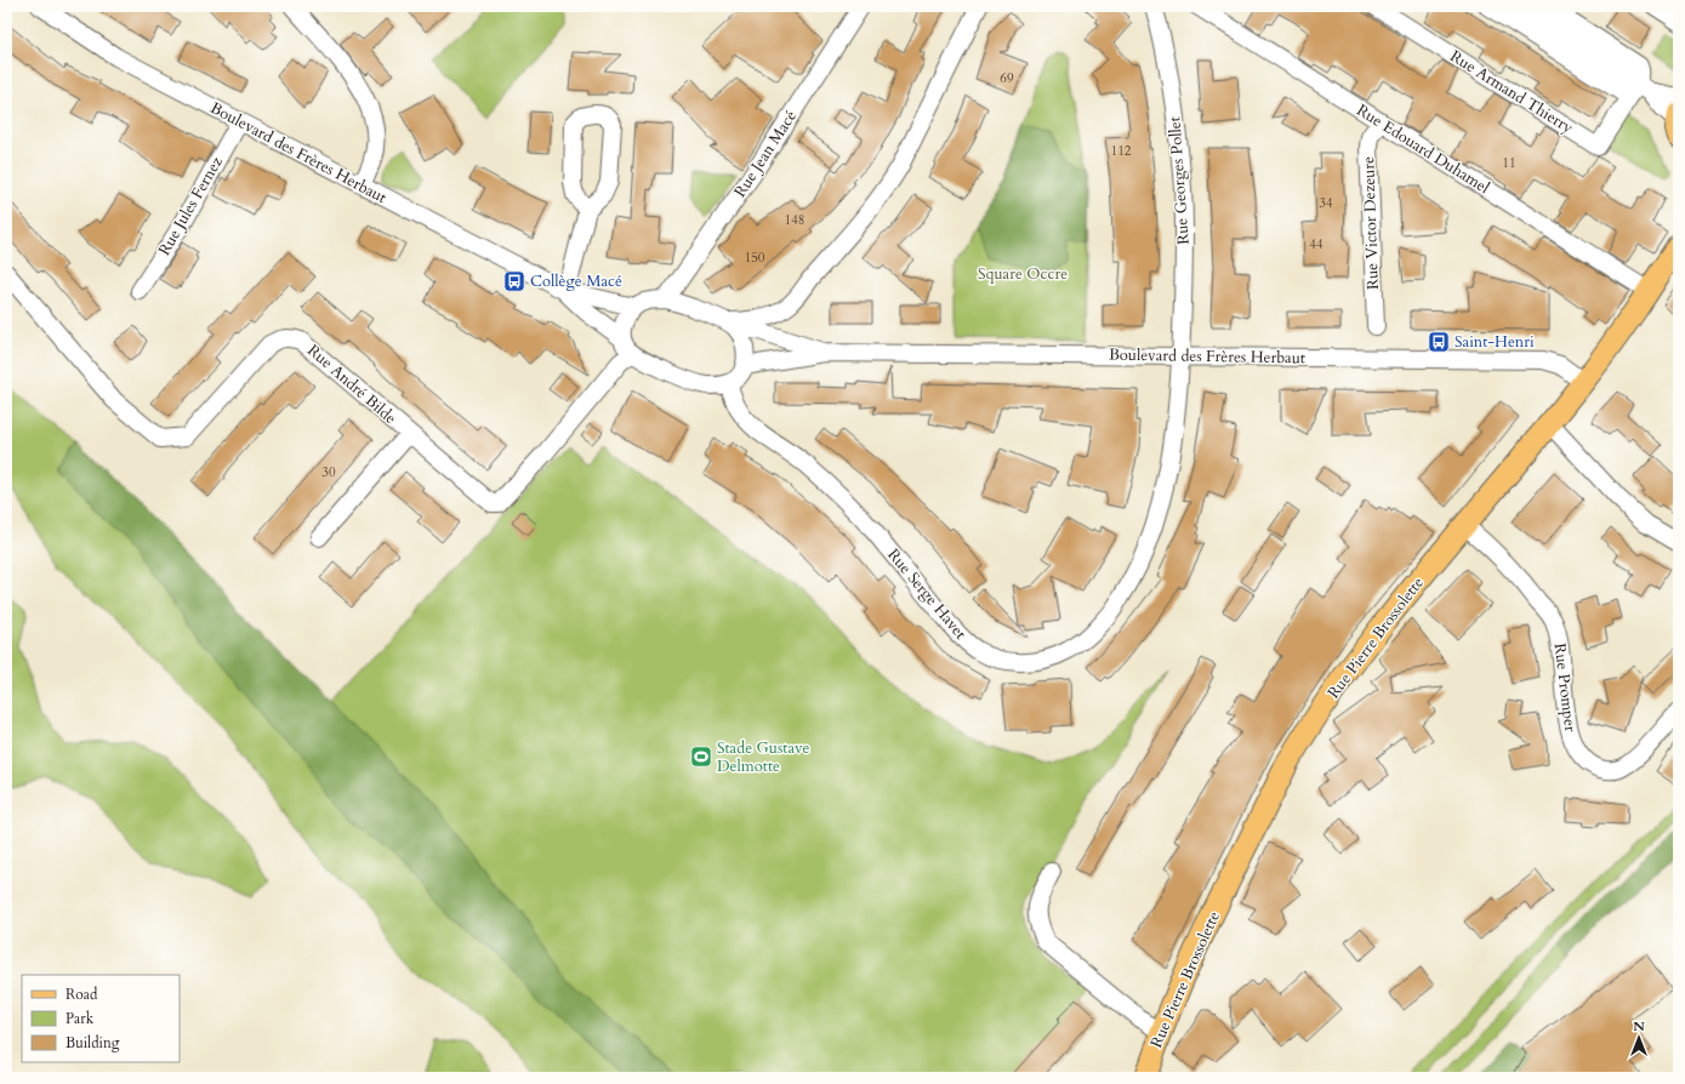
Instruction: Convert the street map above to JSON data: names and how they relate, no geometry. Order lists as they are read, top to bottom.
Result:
{
  "streets": {
    "main road": ["Rue Pierre Brossolette"],
    "street": [
      "Rue Armand Thierry",
      "Rue Edouard Duhamel",
      "Boulevard des Frères Herbaut",
      "Rue Jean Macé",
      "Rue Georges Pollet",
      "Rue Jules Fernez",
      "Rue Victor Dezeure",
      "Rue André Bilde",
      "Rue Serge Havet",
      "Rue Promper"
    ]
  },
  "crossings": [
    ["Rue Edouard Duhamel", "Rue Victor Dezeure"],
    ["Rue Edouard Duhamel", "Rue Pierre Brossolette"],
    ["Boulevard des Frères Herbaut", "Rue Jean Macé"],
    ["Boulevard des Frères Herbaut", "Rue Georges Pollet"],
    ["Boulevard des Frères Herbaut", "Rue Jules Fernez"],
    ["Boulevard des Frères Herbaut", "Rue Serge Havet"],
    ["Boulevard des Frères Herbaut", "Rue Pierre Brossolette"],
    ["Rue Georges Pollet", "Rue Serge Havet"],
    ["Rue Pierre Brossolette", "Rue Promper"]
  ],
  "parks": ["Square Occre"],
  "places": {
    "bus stop": ["Collège Macé", "Saint-Henri"],
    "sports": ["Stade Gustave Delmotte"]
  },
  "house_numbers": [
    "69",
    "112",
    "11",
    "34",
    "148",
    "44",
    "150",
    "30"
  ],
  "legend": ["Road", "Park", "Building"],
  "north": "top"
}
